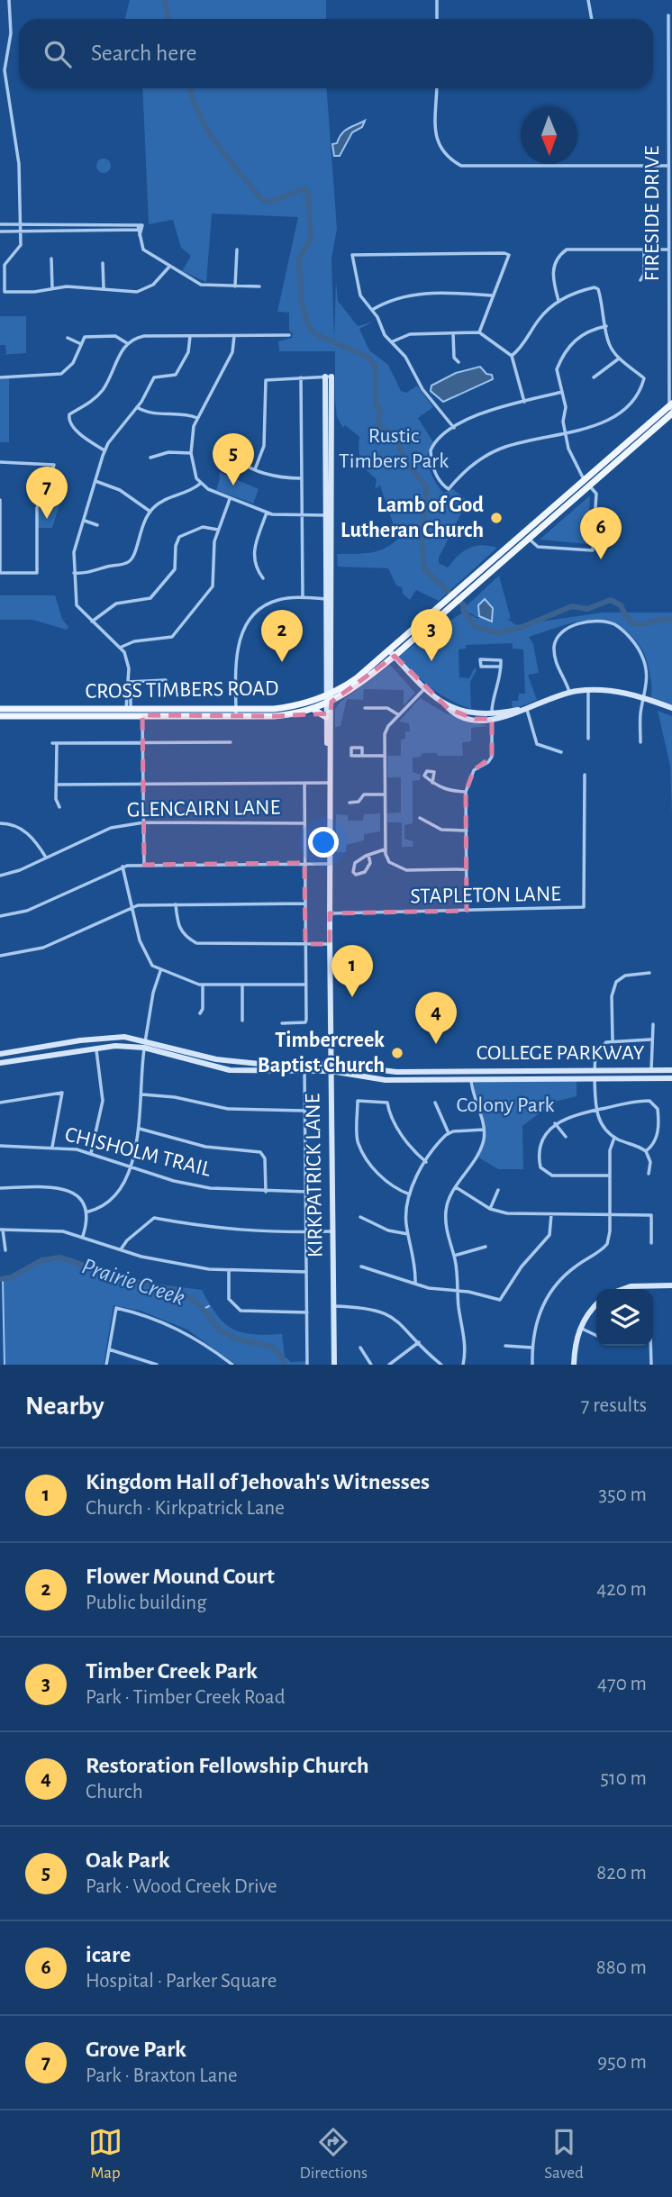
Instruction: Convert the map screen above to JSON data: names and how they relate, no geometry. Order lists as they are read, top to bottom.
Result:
{
  "streets": {
    "main road": ["CROSS TIMBERS ROAD"],
    "street": [
      "FIRESIDE DRIVE",
      "GLENCAIRN LANE",
      "STAPLETON LANE",
      "COLLEGE PARKWAY",
      "CHISHOLM TRAIL",
      "KIRKPATRICK LANE"
    ]
  },
  "crossings": [
    ["FIRESIDE DRIVE", "CROSS TIMBERS ROAD"],
    ["CROSS TIMBERS ROAD", "KIRKPATRICK LANE"],
    ["STAPLETON LANE", "KIRKPATRICK LANE"],
    ["COLLEGE PARKWAY", "KIRKPATRICK LANE"]
  ],
  "water": ["Prairie Creek"],
  "parks": ["Rustic Timbers Park", "Colony Park"],
  "places": ["Lamb of God Lutheran Church", "Timbercreek Baptist Church"],
  "north": "bottom",
  "page": {
    "search": "Search here",
    "pins": [
      "5",
      "7",
      "6",
      "3",
      "2",
      "1",
      "4"
    ],
    "heading": ["Nearby", "7 results"],
    "list": [
      {
        "mark": "1",
        "name": "Kingdom Hall of Jehovah's Witnesses",
        "note": "Church · Kirkpatrick Lane",
        "value": "350 m"
      },
      {
        "mark": "2",
        "name": "Flower Mound Court",
        "note": "Public building",
        "value": "420 m"
      },
      {
        "mark": "3",
        "name": "Timber Creek Park",
        "note": "Park · Timber Creek Road",
        "value": "470 m"
      },
      {
        "mark": "4",
        "name": "Restoration Fellowship Church",
        "note": "Church",
        "value": "510 m"
      },
      {
        "mark": "5",
        "name": "Oak Park",
        "note": "Park · Wood Creek Drive",
        "value": "820 m"
      },
      {
        "mark": "6",
        "name": "icare",
        "note": "Hospital · Parker Square",
        "value": "880 m"
      },
      {
        "mark": "7",
        "name": "Grove Park",
        "note": "Park · Braxton Lane",
        "value": "950 m"
      }
    ],
    "nav": ["Map", "Directions", "Saved"]
  }
}
